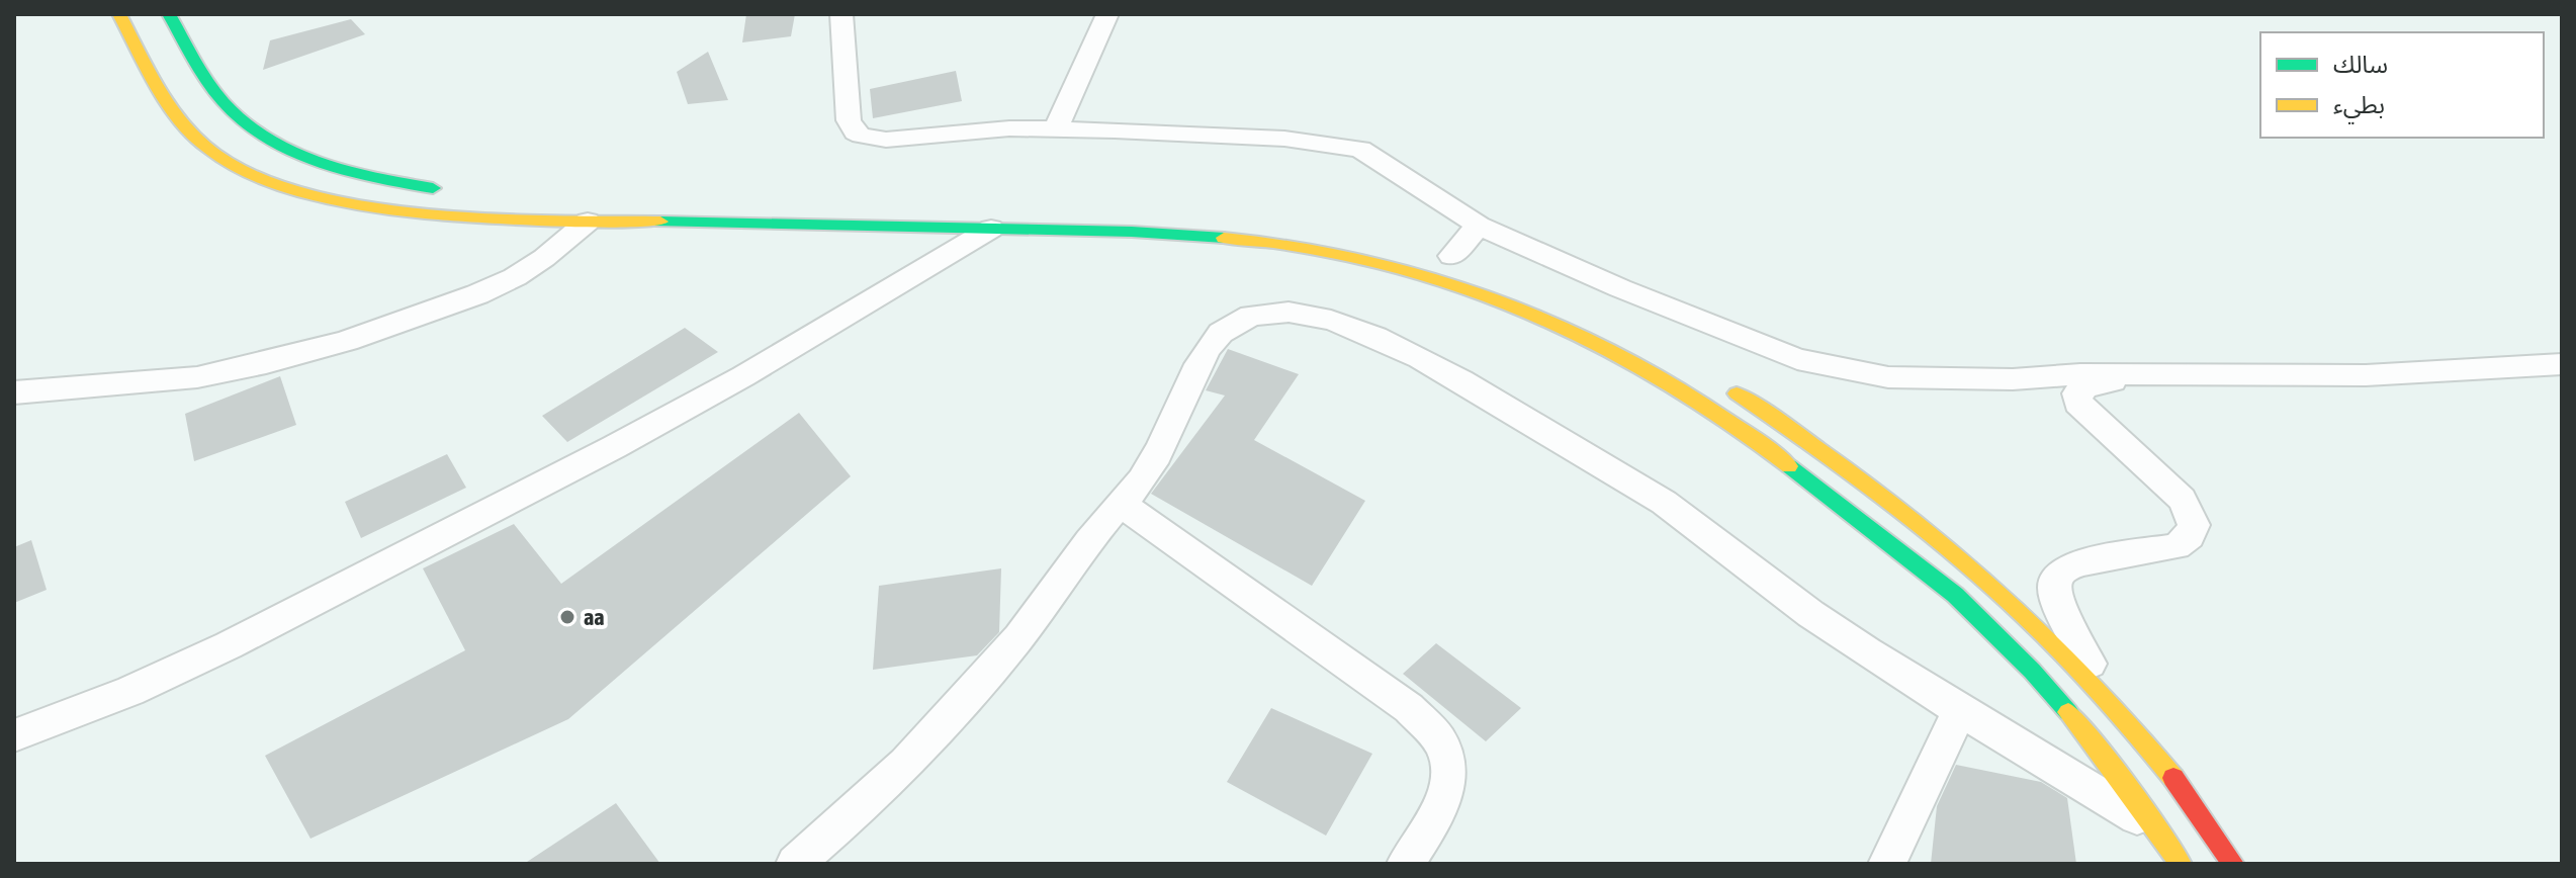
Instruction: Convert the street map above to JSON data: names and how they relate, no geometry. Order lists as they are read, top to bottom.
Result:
{
  "places": ["aa"],
  "legend": ["سالك", "بطيء"]
}
